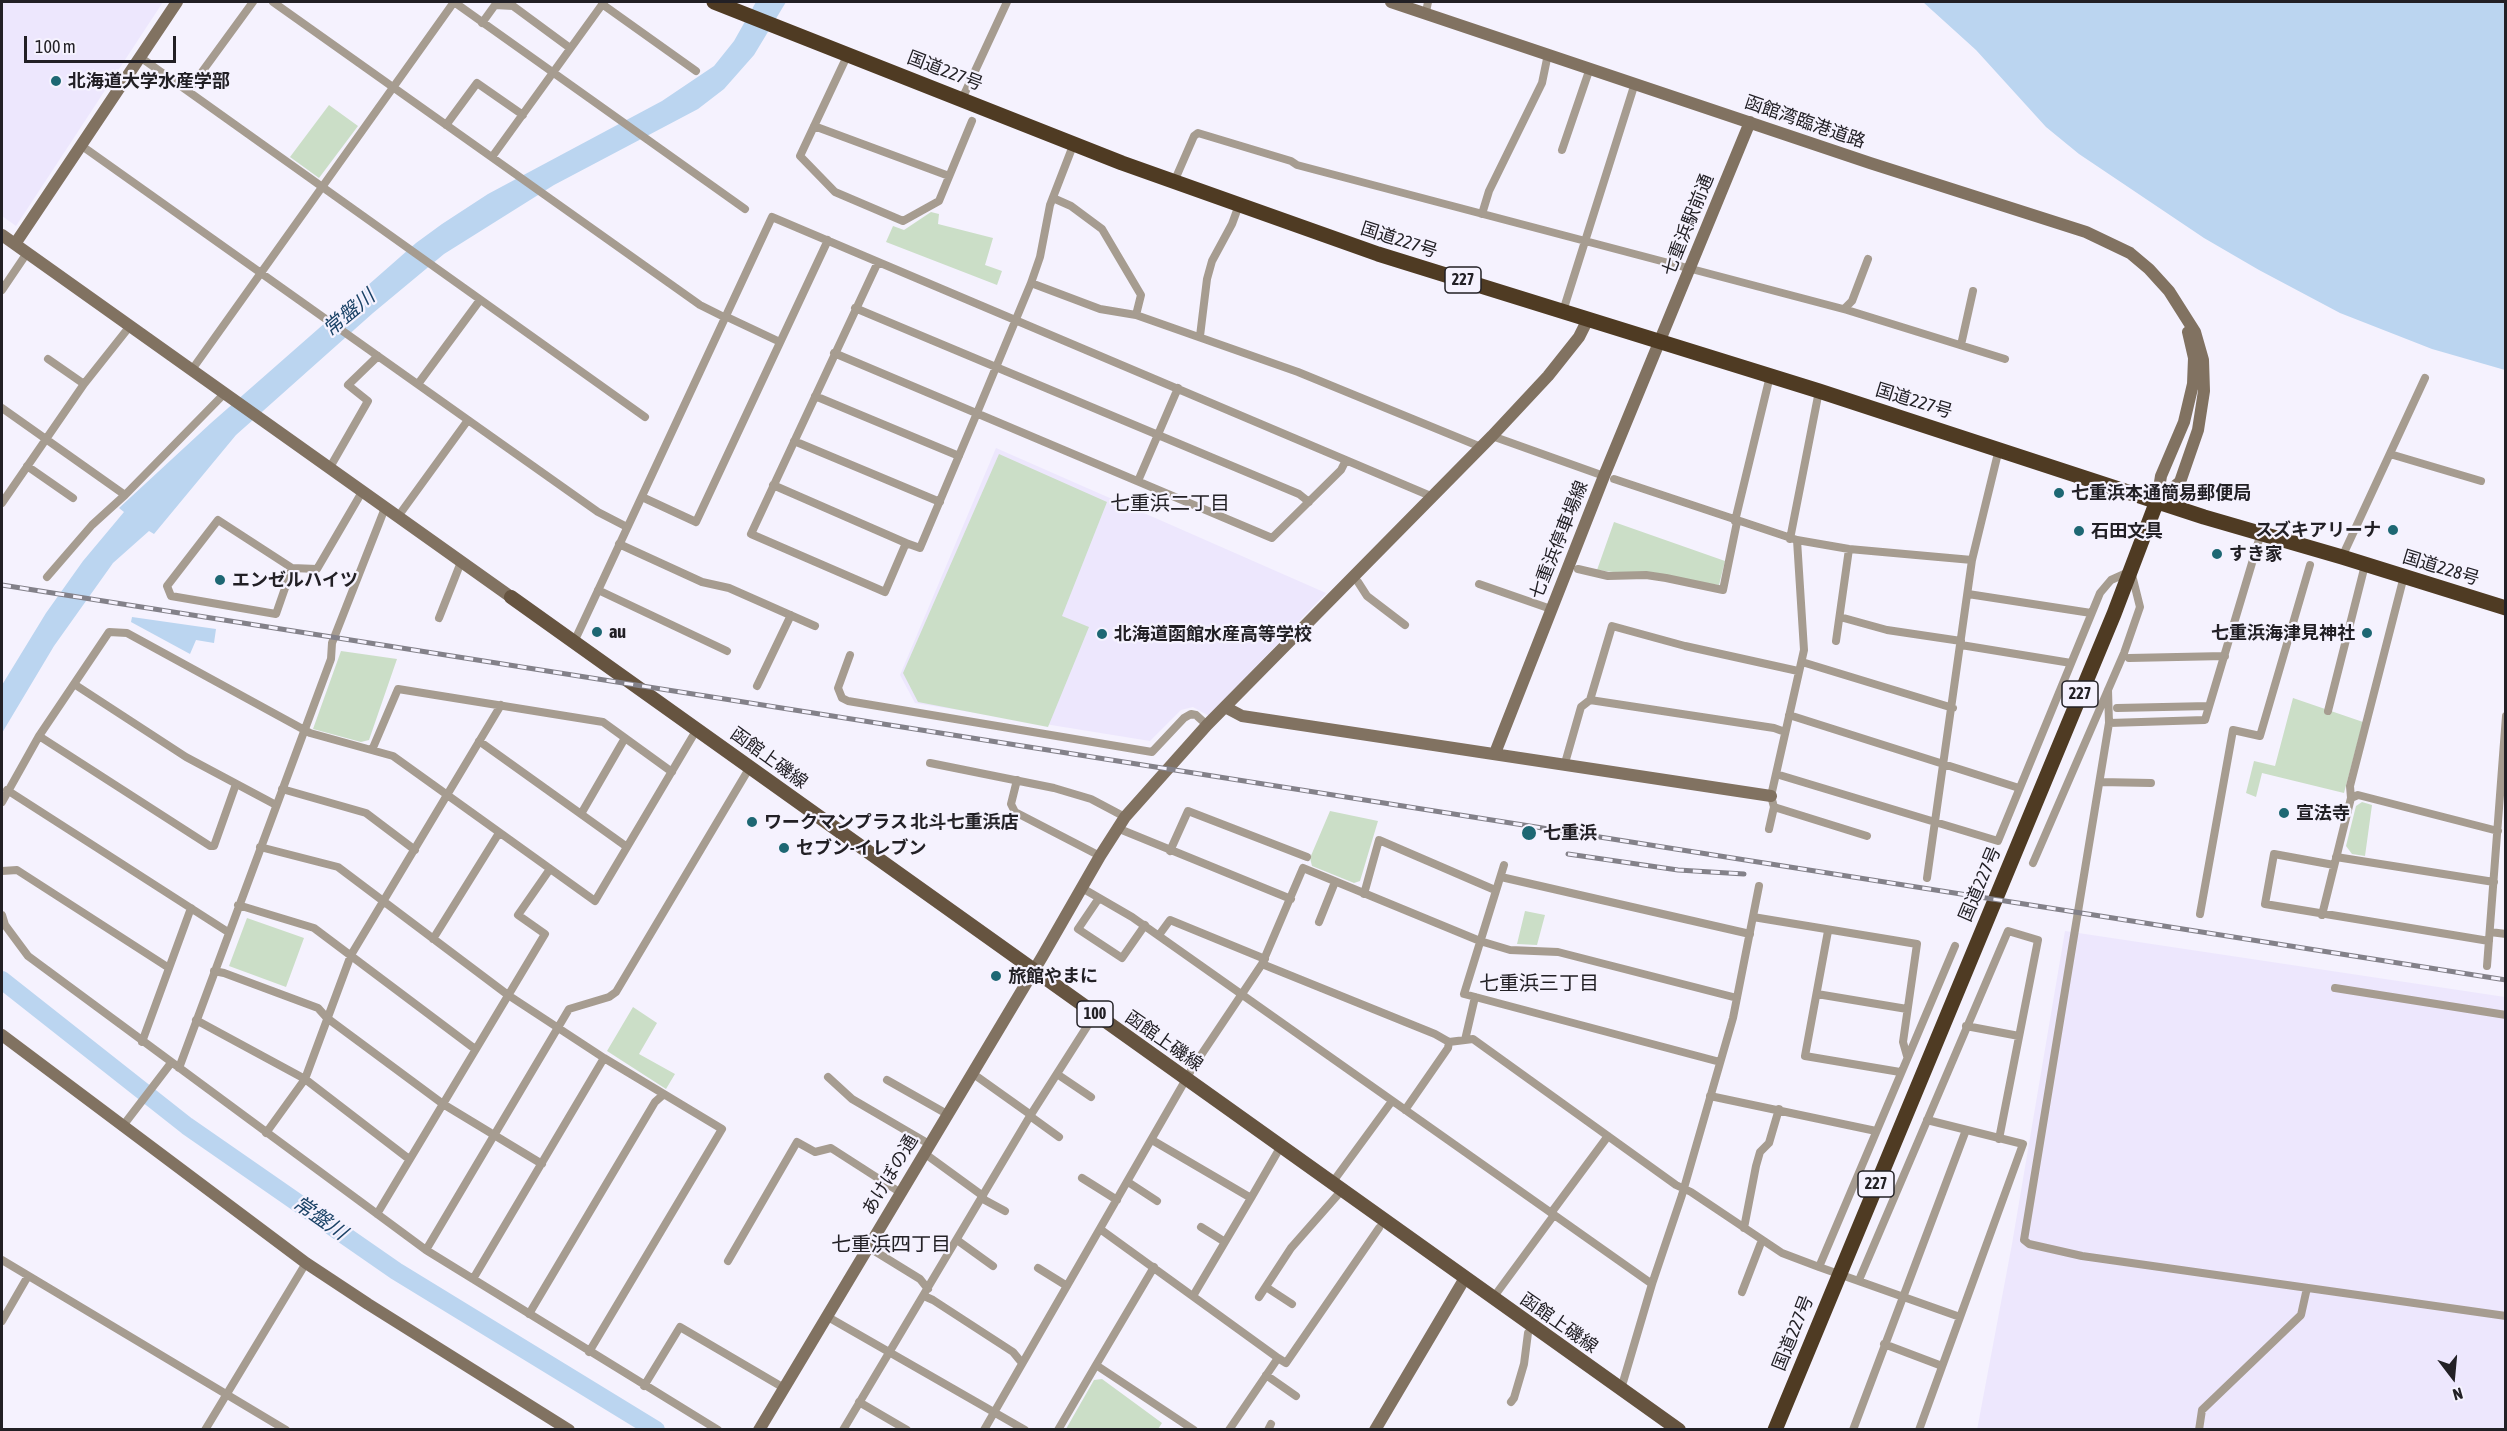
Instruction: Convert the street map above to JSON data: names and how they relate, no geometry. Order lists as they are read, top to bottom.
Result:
{
  "streets": {
    "highway": ["国道227号", "227", "国道228号"],
    "main road": ["函館上磯線", "100"],
    "street": [
      "函館湾臨港道路",
      "七重浜駅前通",
      "七重浜停車場線",
      "あけぼの通"
    ]
  },
  "crossings": [
    ["国道227号", "函館湾臨港道路"],
    ["国道227号", "七重浜駅前通"],
    ["国道227号", "七重浜停車場線"],
    ["国道227号", "国道228号"],
    ["国道227号", "あけぼの通"],
    ["函館湾臨港道路", "七重浜駅前通"],
    ["函館湾臨港道路", "国道228号"],
    ["七重浜駅前通", "七重浜停車場線"],
    ["函館上磯線", "あけぼの通"]
  ],
  "districts": ["七重浜二丁目", "七重浜三丁目", "七重浜四丁目"],
  "water": ["常盤川"],
  "places": [
    "北海道大学水産学部",
    "七重浜本通簡易郵便局",
    "スズキアリーナ",
    "石田文具",
    "すき家",
    "エンゼルハイツ",
    "au",
    "七重浜海津見神社",
    "北海道函館水産高等学校",
    "宣法寺",
    "ワークマンプラス 北斗七重浜店",
    "七重浜",
    "セブン-イレブン",
    "旅館やまに"
  ],
  "scale_bar": "100 m",
  "north": "bottom"
}
